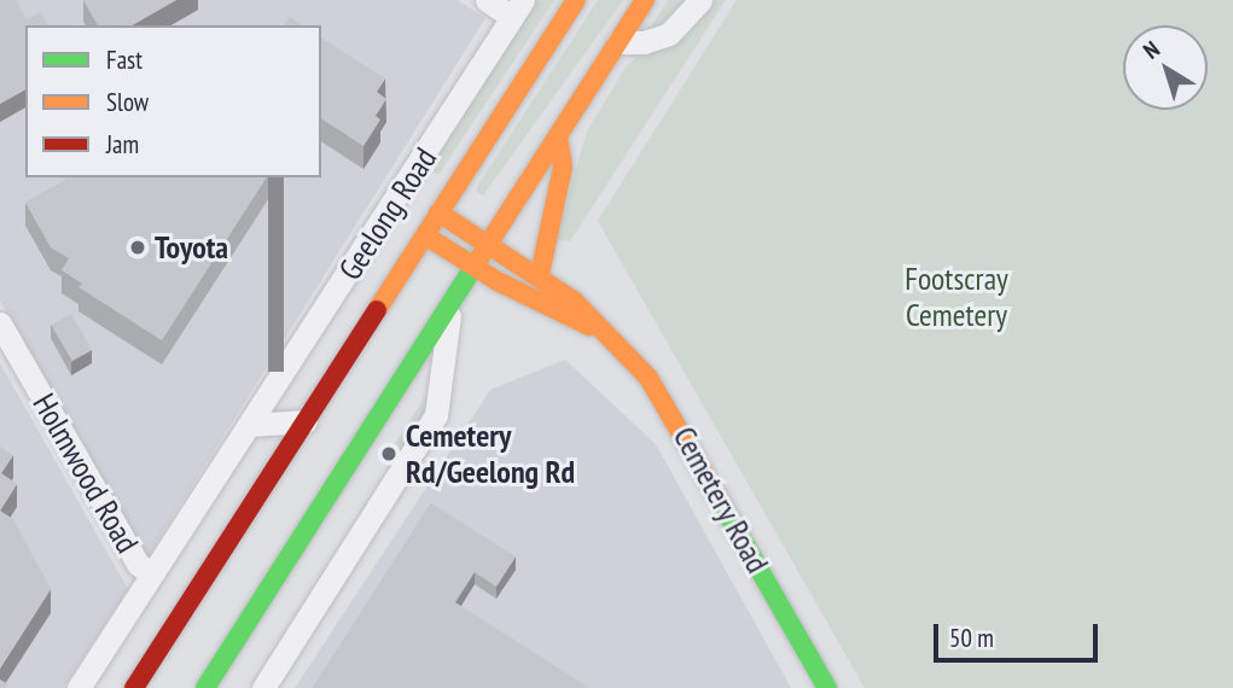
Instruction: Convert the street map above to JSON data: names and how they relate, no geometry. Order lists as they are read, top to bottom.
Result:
{
  "streets": {
    "main road": ["Geelong Road", "Cemetery Road"],
    "street": ["Holmwood Road"]
  },
  "crossings": [
    ["Geelong Road", "Holmwood Road"],
    ["Geelong Road", "Cemetery Road"]
  ],
  "parks": ["Footscray Cemetery"],
  "places": ["Toyota", "Cemetery Rd/Geelong Rd"],
  "legend": ["Fast", "Slow", "Jam"],
  "scale_bar": "50 m",
  "north": "top left"
}
